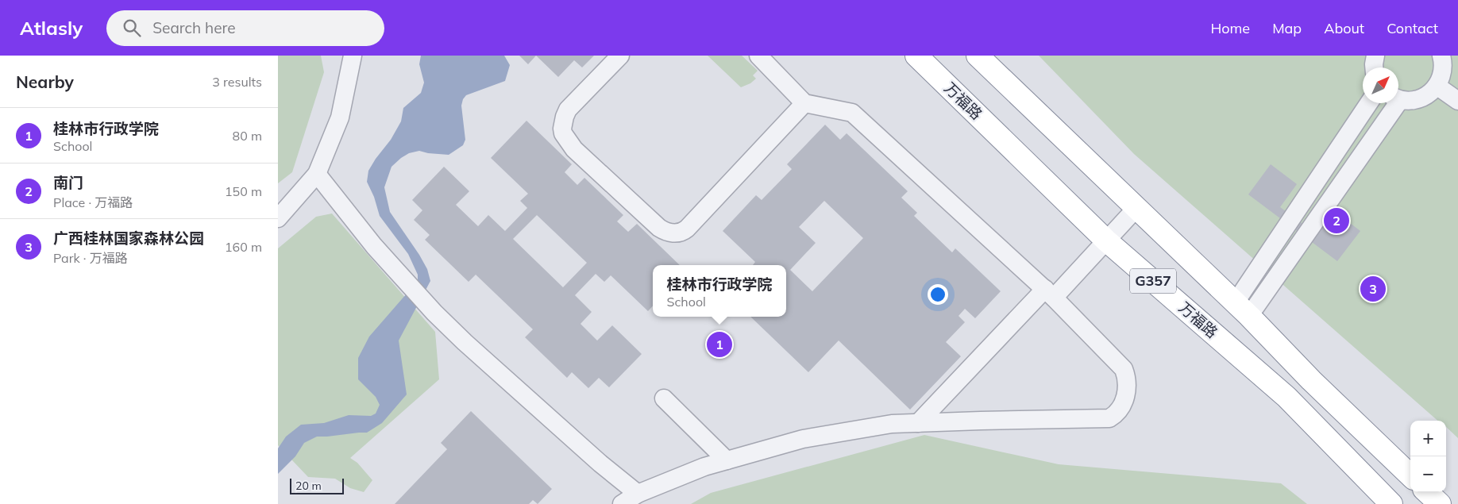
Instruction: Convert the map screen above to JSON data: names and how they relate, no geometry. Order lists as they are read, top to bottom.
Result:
{
  "streets": {
    "highway": ["万福路", "G357"]
  },
  "scale_bar": "20 m",
  "north": "top right",
  "page": {
    "header": "Atlasly",
    "search": "Search here",
    "nav": [
      "Home",
      "Map",
      "About",
      "Contact"
    ],
    "heading": ["Nearby", "3 results"],
    "list": [
      {
        "mark": "1",
        "name": "桂林市行政学院",
        "note": "School",
        "value": "80 m"
      },
      {
        "mark": "2",
        "name": "南门",
        "note": "Place · 万福路",
        "value": "150 m"
      },
      {
        "mark": "3",
        "name": "广西桂林国家森林公园",
        "note": "Park · 万福路",
        "value": "160 m"
      }
    ],
    "pins": ["2", "3", "1"],
    "popup": ["桂林市行政学院", "School"],
    "map_buttons": ["+", "−"],
    "scale": "20 m"
  }
}
